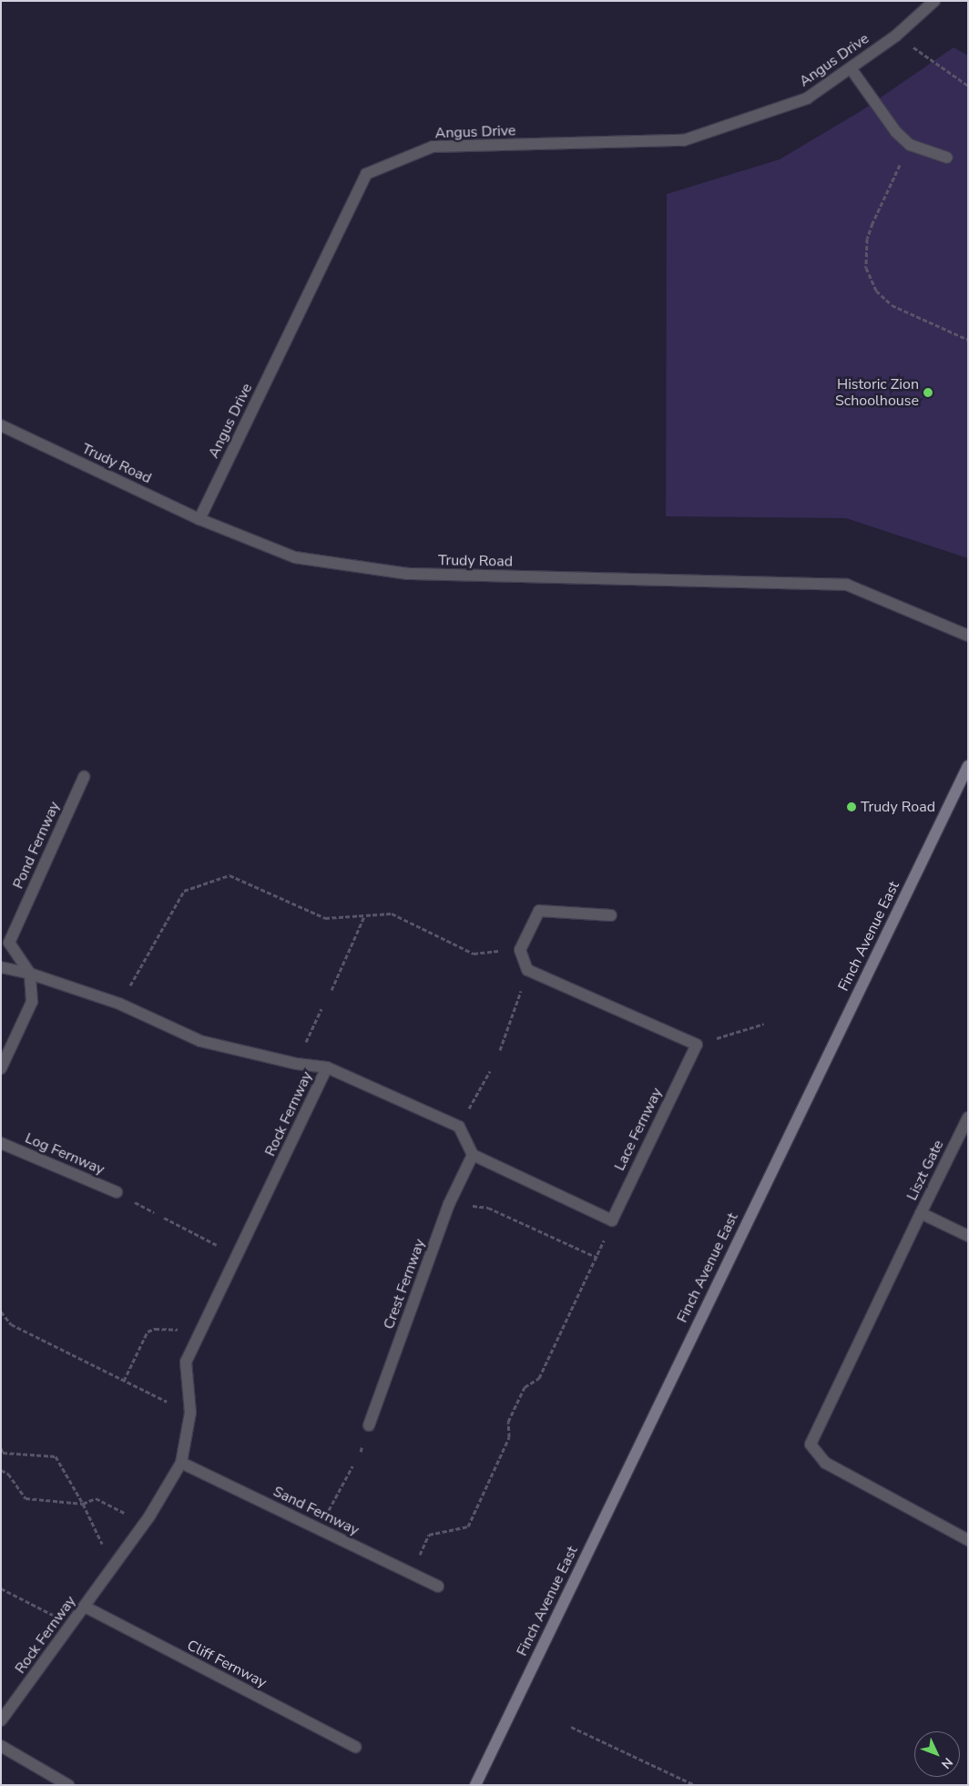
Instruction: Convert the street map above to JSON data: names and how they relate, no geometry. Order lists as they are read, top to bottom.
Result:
{
  "streets": {
    "main road": ["Finch Avenue East"],
    "street": [
      "Angus Drive",
      "Trudy Road",
      "Pond Fernway",
      "Rock Fernway",
      "Lace Fernway",
      "Log Fernway",
      "Liszt Gate",
      "Crest Fernway",
      "Sand Fernway",
      "Cliff Fernway"
    ]
  },
  "crossings": [
    ["Angus Drive", "Trudy Road"],
    ["Pond Fernway", "Rock Fernway"],
    ["Rock Fernway", "Sand Fernway"],
    ["Rock Fernway", "Cliff Fernway"]
  ],
  "places": ["Historic Zion Schoolhouse", "Trudy Road"],
  "north": "bottom right"
}
